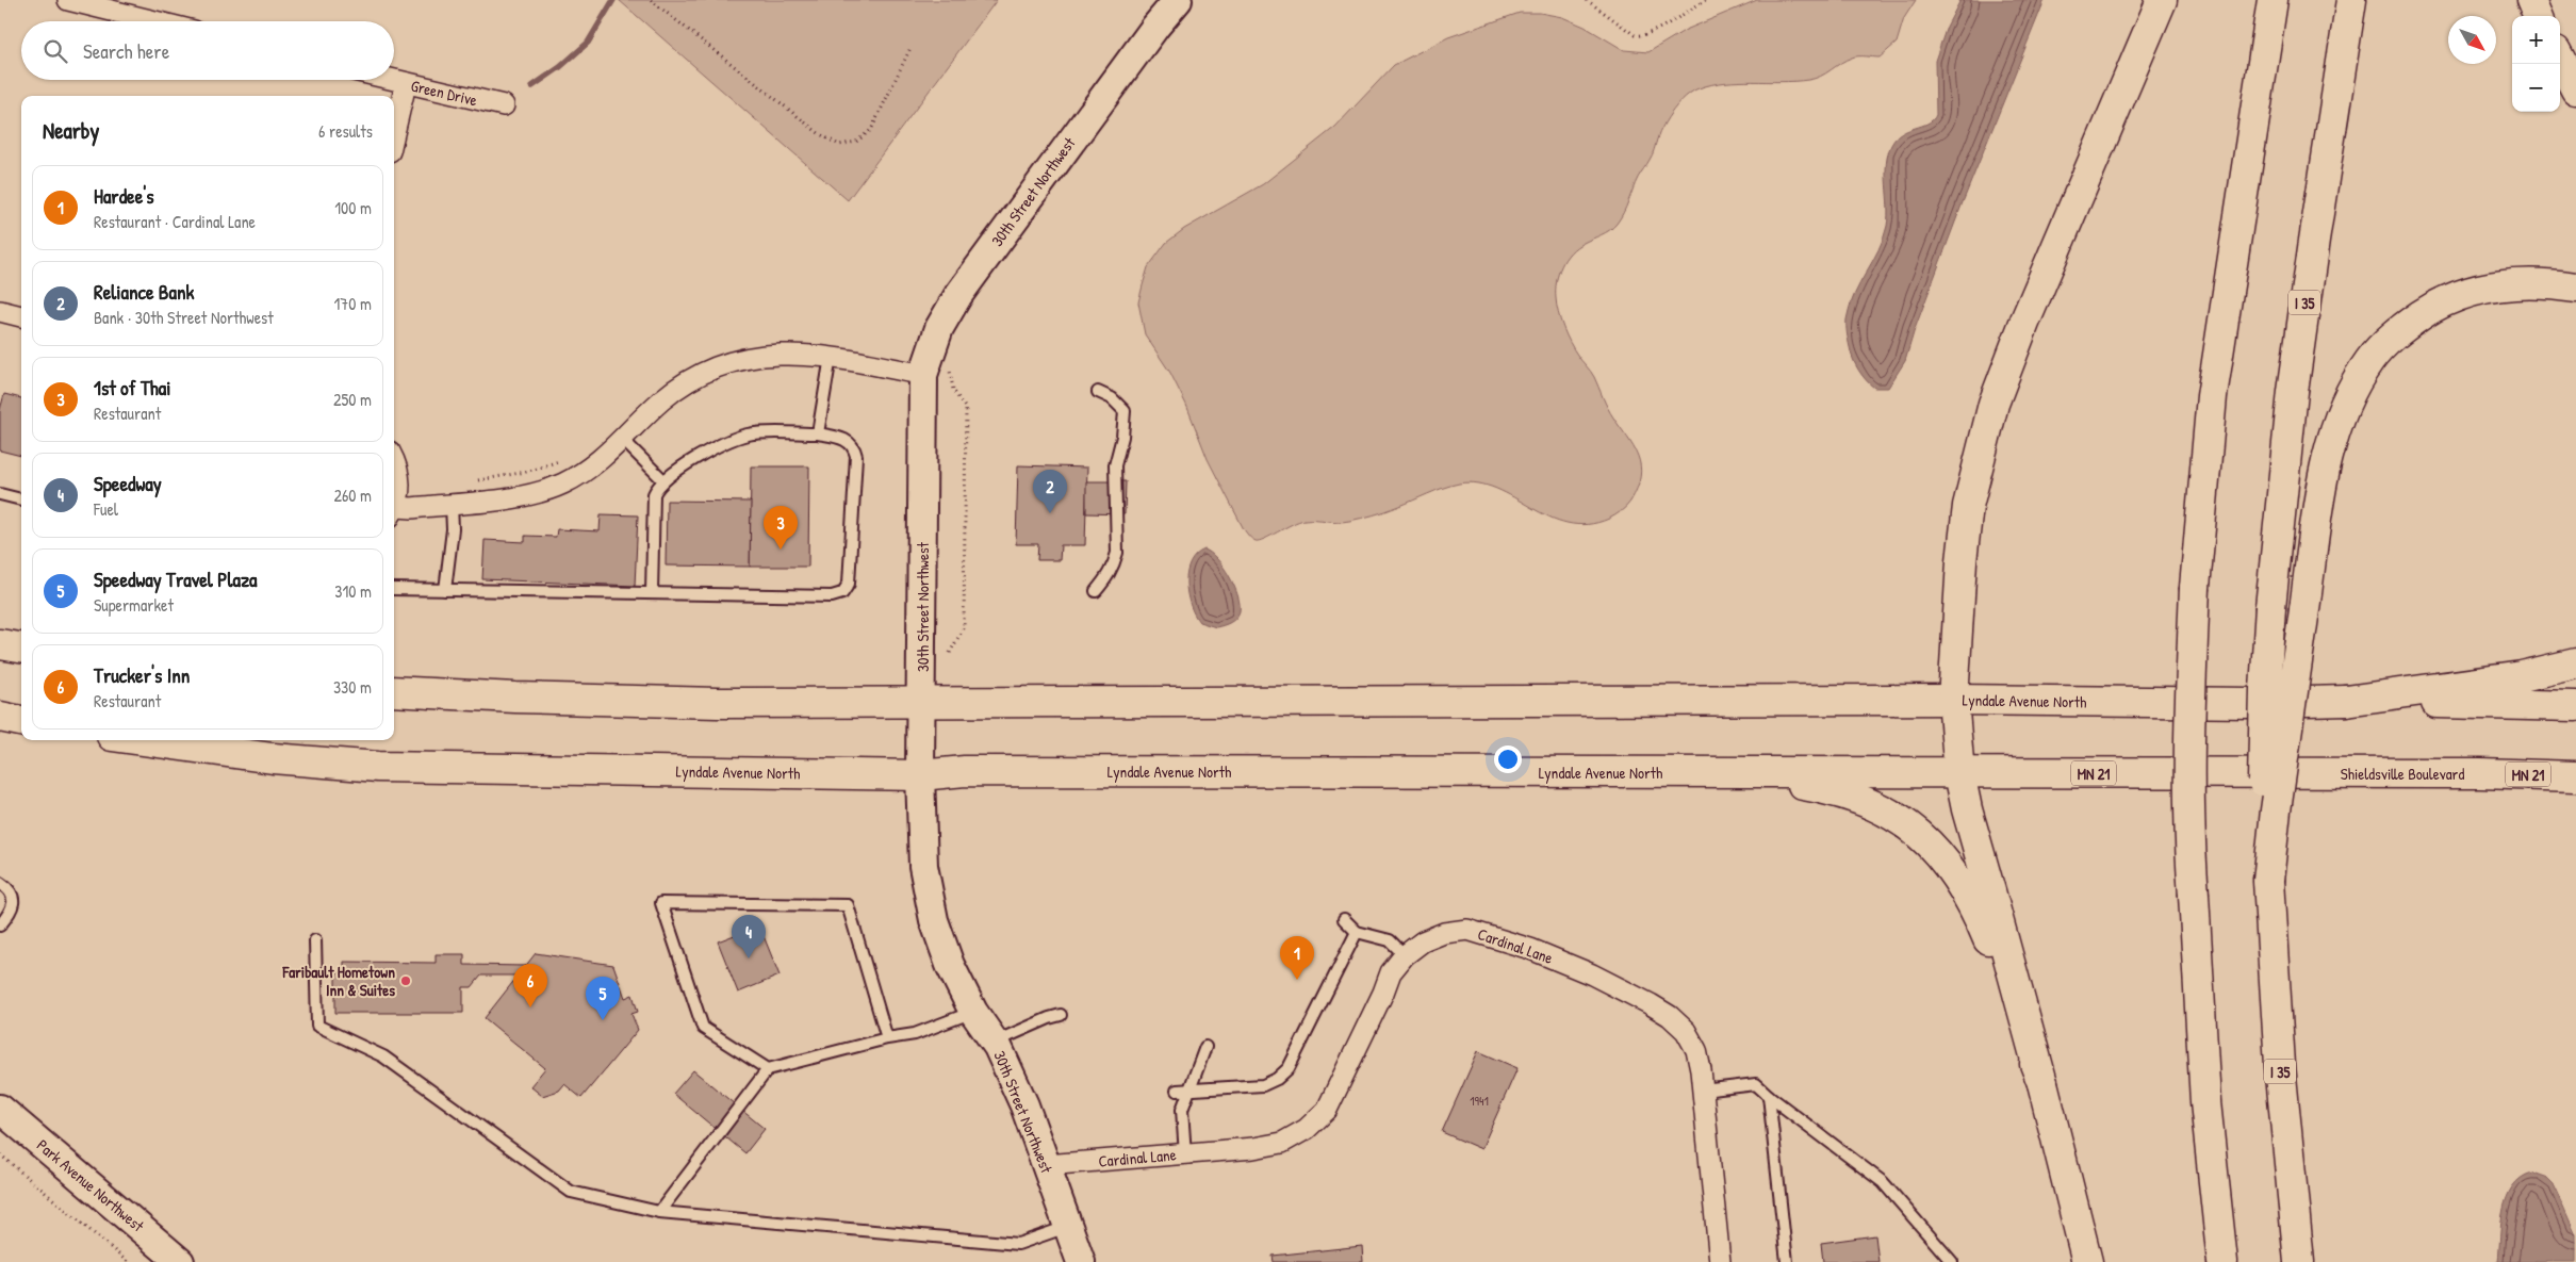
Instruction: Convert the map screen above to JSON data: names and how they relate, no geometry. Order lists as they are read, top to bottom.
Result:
{
  "streets": {
    "main road": [
      "I 35",
      "Lyndale Avenue North",
      "MN 21",
      "Shieldsville Boulevard"
    ],
    "street": [
      "Green Drive",
      "30th Street Northwest",
      "Cardinal Lane",
      "Park Avenue Northwest"
    ]
  },
  "crossings": [
    ["30th Street Northwest", "Lyndale Avenue North"],
    ["30th Street Northwest", "Cardinal Lane"],
    ["Lyndale Avenue North", "Shieldsville Boulevard"]
  ],
  "places": ["Faribault Hometown Inn & Suites"],
  "house_numbers": ["1941"],
  "north": "bottom right",
  "page": {
    "map_buttons": ["+", "−"],
    "search": "Search here",
    "heading": ["Nearby", "6 results"],
    "list": [
      {
        "mark": "1",
        "name": "Hardee's",
        "note": "Restaurant · Cardinal Lane",
        "value": "100 m"
      },
      {
        "mark": "2",
        "name": "Reliance Bank",
        "note": "Bank · 30th Street Northwest",
        "value": "170 m"
      },
      {
        "mark": "3",
        "name": "1st of Thai",
        "note": "Restaurant",
        "value": "250 m"
      },
      {
        "mark": "4",
        "name": "Speedway",
        "note": "Fuel",
        "value": "260 m"
      },
      {
        "mark": "5",
        "name": "Speedway Travel Plaza",
        "note": "Supermarket",
        "value": "310 m"
      },
      {
        "mark": "6",
        "name": "Trucker's Inn",
        "note": "Restaurant",
        "value": "330 m"
      }
    ],
    "pins": [
      "2",
      "3",
      "4",
      "1",
      "6",
      "5"
    ]
  }
}
